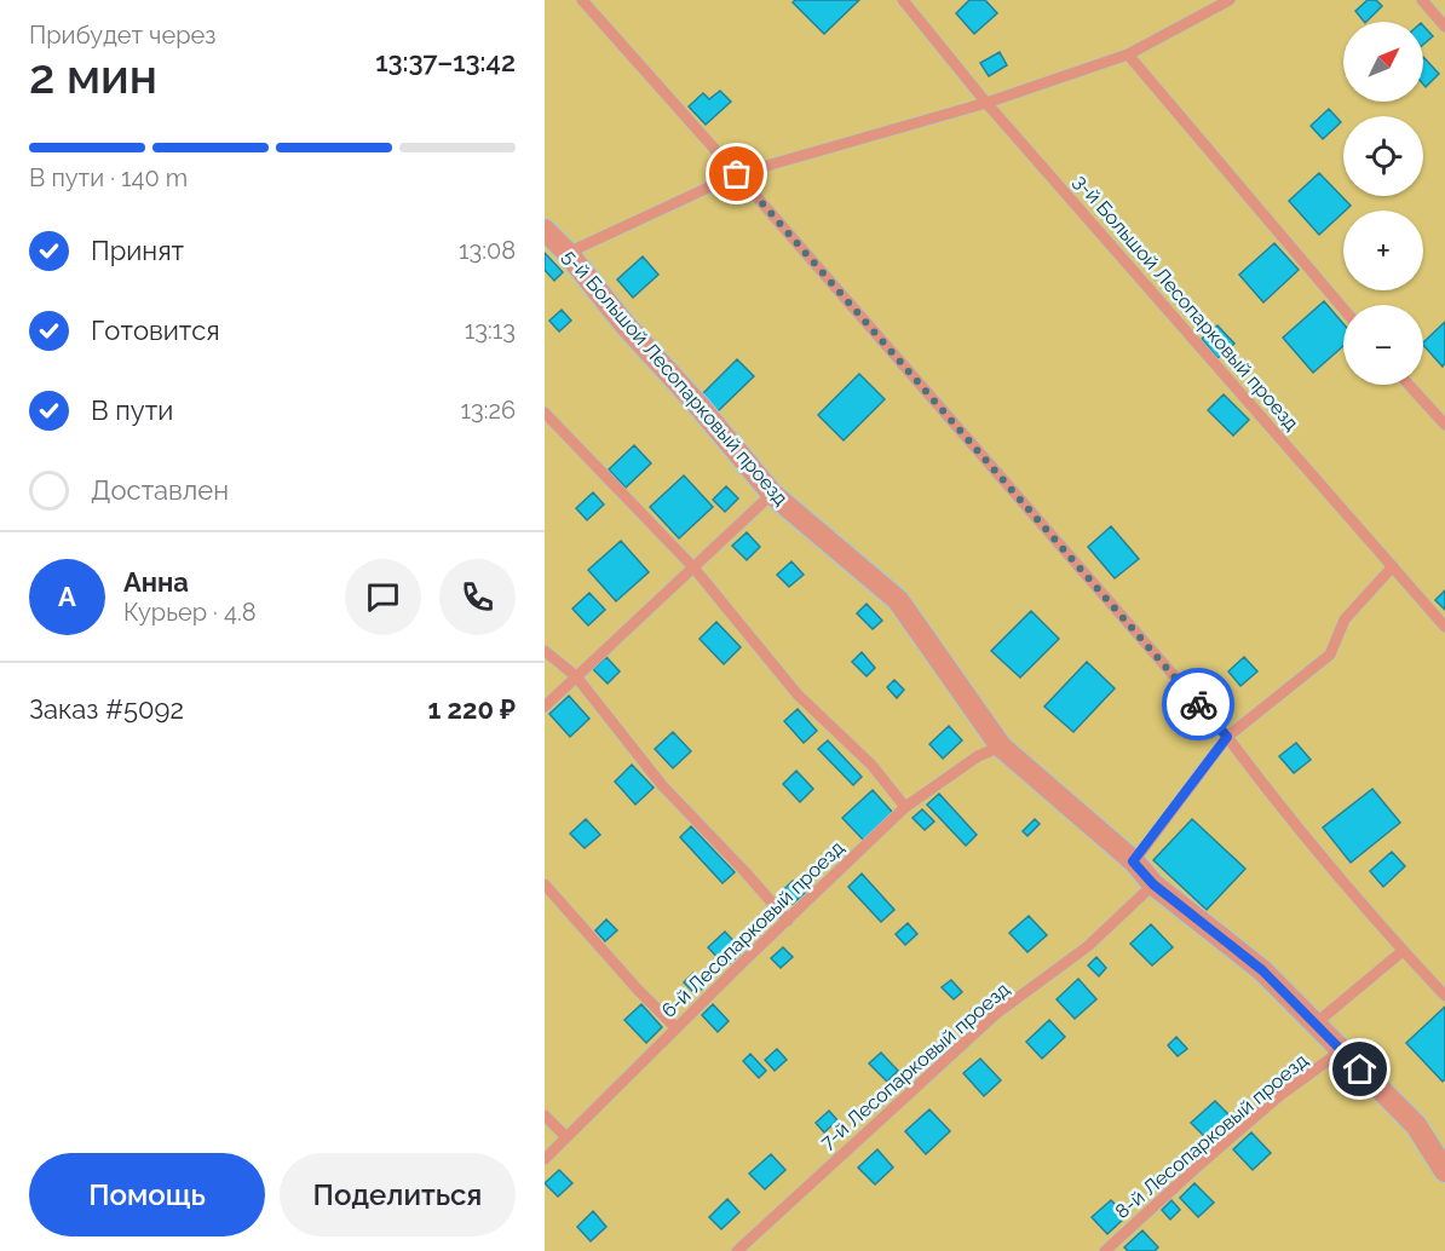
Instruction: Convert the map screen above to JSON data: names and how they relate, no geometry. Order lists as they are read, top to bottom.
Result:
{
  "streets": {
    "street": ["5-й Большой Лесопарковый проезд"],
    "lane": [
      "3-й Большой Лесопарковый проезд",
      "6-й Лесопарковый проезд",
      "7-й Лесопарковый проезд",
      "8-й Лесопарковый проезд"
    ]
  },
  "crossings": [
    ["5-й Большой Лесопарковый проезд", "6-й Лесопарковый проезд"],
    ["5-й Большой Лесопарковый проезд", "7-й Лесопарковый проезд"],
    ["5-й Большой Лесопарковый проезд", "8-й Лесопарковый проезд"]
  ],
  "north": "top right",
  "page": {
    "heading": ["2 мин", "Прибудет через", "13:37–13:42"],
    "panel": [
      "Анна",
      "Курьер · 4.8",
      "Заказ #5092",
      "1 220 ₽"
    ],
    "map_buttons": ["+", "−"],
    "bar": "В пути · 140 m",
    "list": [
      ["Принят", "13:08"],
      ["Готовится", "13:13"],
      ["В пути", "13:26"],
      "Доставлен"
    ],
    "round": "А",
    "buttons": ["Помощь", "Поделиться"]
  }
}
